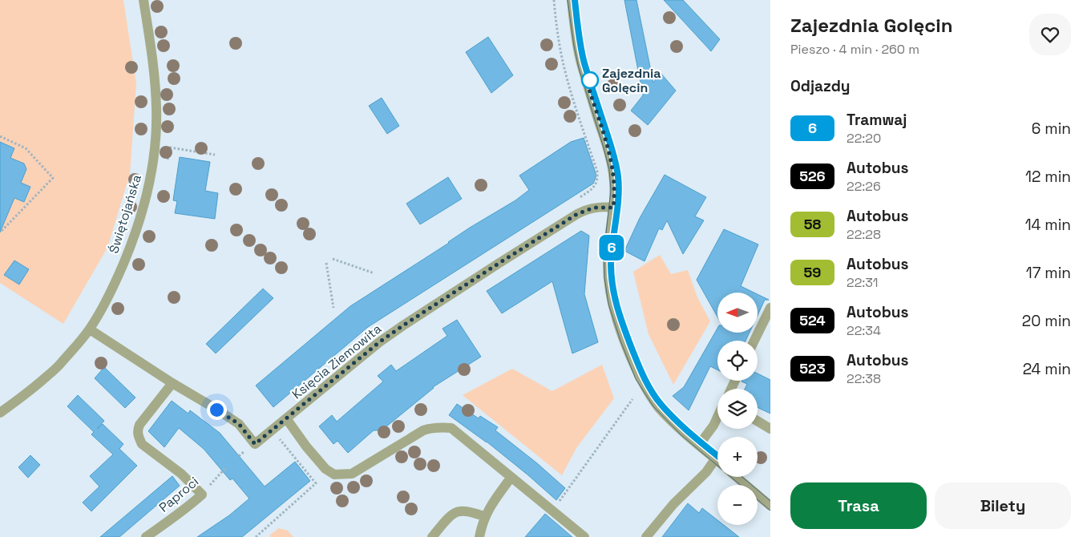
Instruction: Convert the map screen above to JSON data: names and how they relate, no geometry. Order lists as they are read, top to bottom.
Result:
{
  "streets": {
    "street": ["Świętojańska", "Księcia Ziemowita", "Paproci"]
  },
  "crossings": [
    ["Świętojańska", "Księcia Ziemowita"]
  ],
  "places": ["Zajezdnia Golęcin"],
  "lines": ["tram line 6"],
  "north": "left",
  "page": {
    "on_map": "6",
    "heading": [
      ["Zajezdnia Golęcin", "Pieszo · 4 min · 260 m"],
      "Odjazdy"
    ],
    "list": [
      {
        "mark": "6",
        "name": "Tramwaj",
        "note": "22:20",
        "value": "6 min"
      },
      {
        "mark": "526",
        "name": "Autobus",
        "note": "22:26",
        "value": "12 min"
      },
      {
        "mark": "58",
        "name": "Autobus",
        "note": "22:28",
        "value": "14 min"
      },
      {
        "mark": "59",
        "name": "Autobus",
        "note": "22:31",
        "value": "17 min"
      },
      {
        "mark": "524",
        "name": "Autobus",
        "note": "22:34",
        "value": "20 min"
      },
      {
        "mark": "523",
        "name": "Autobus",
        "note": "22:38",
        "value": "24 min"
      }
    ],
    "map_buttons": ["+", "−"],
    "buttons": ["Trasa", "Bilety"]
  }
}
